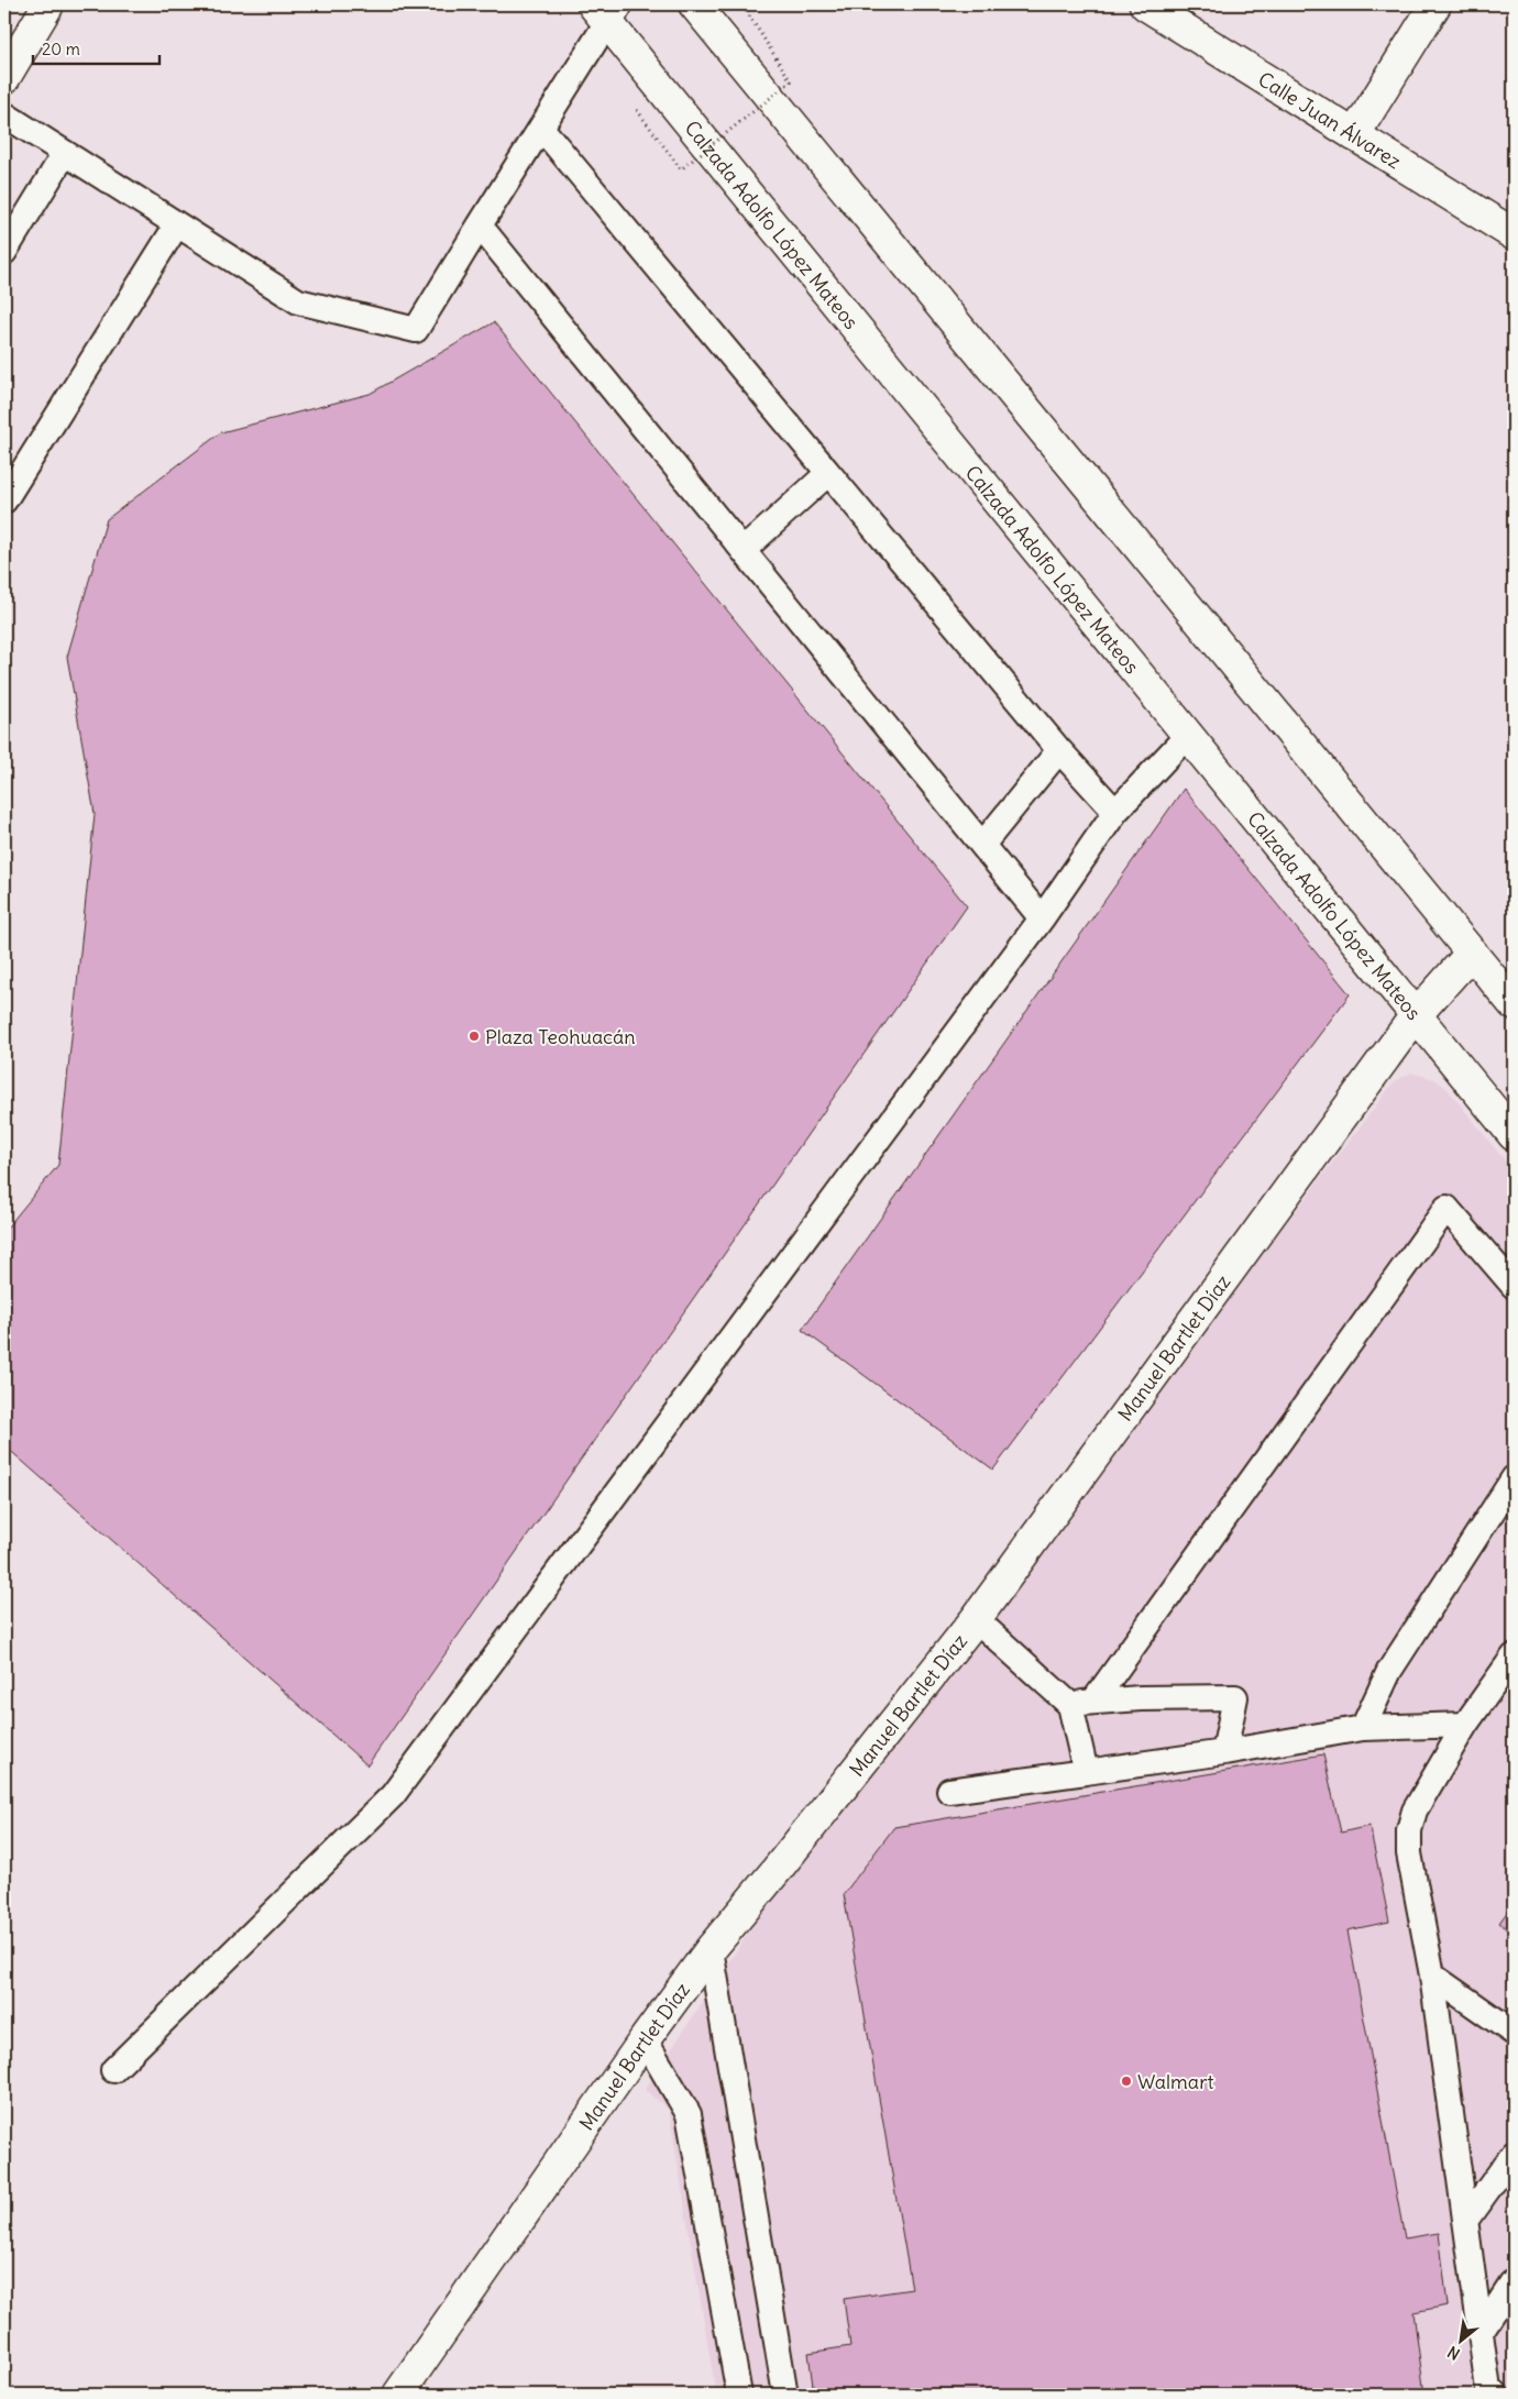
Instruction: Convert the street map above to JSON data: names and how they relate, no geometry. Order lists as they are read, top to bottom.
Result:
{
  "streets": {
    "main road": ["Calle Juan Álvarez", "Calzada Adolfo López Mateos", "Manuel Bartlet Díaz"]
  },
  "crossings": [
    ["Calzada Adolfo López Mateos", "Manuel Bartlet Díaz"]
  ],
  "places": ["Plaza Teohuacán", "Walmart"],
  "scale_bar": "20 m",
  "north": "bottom left"
}
